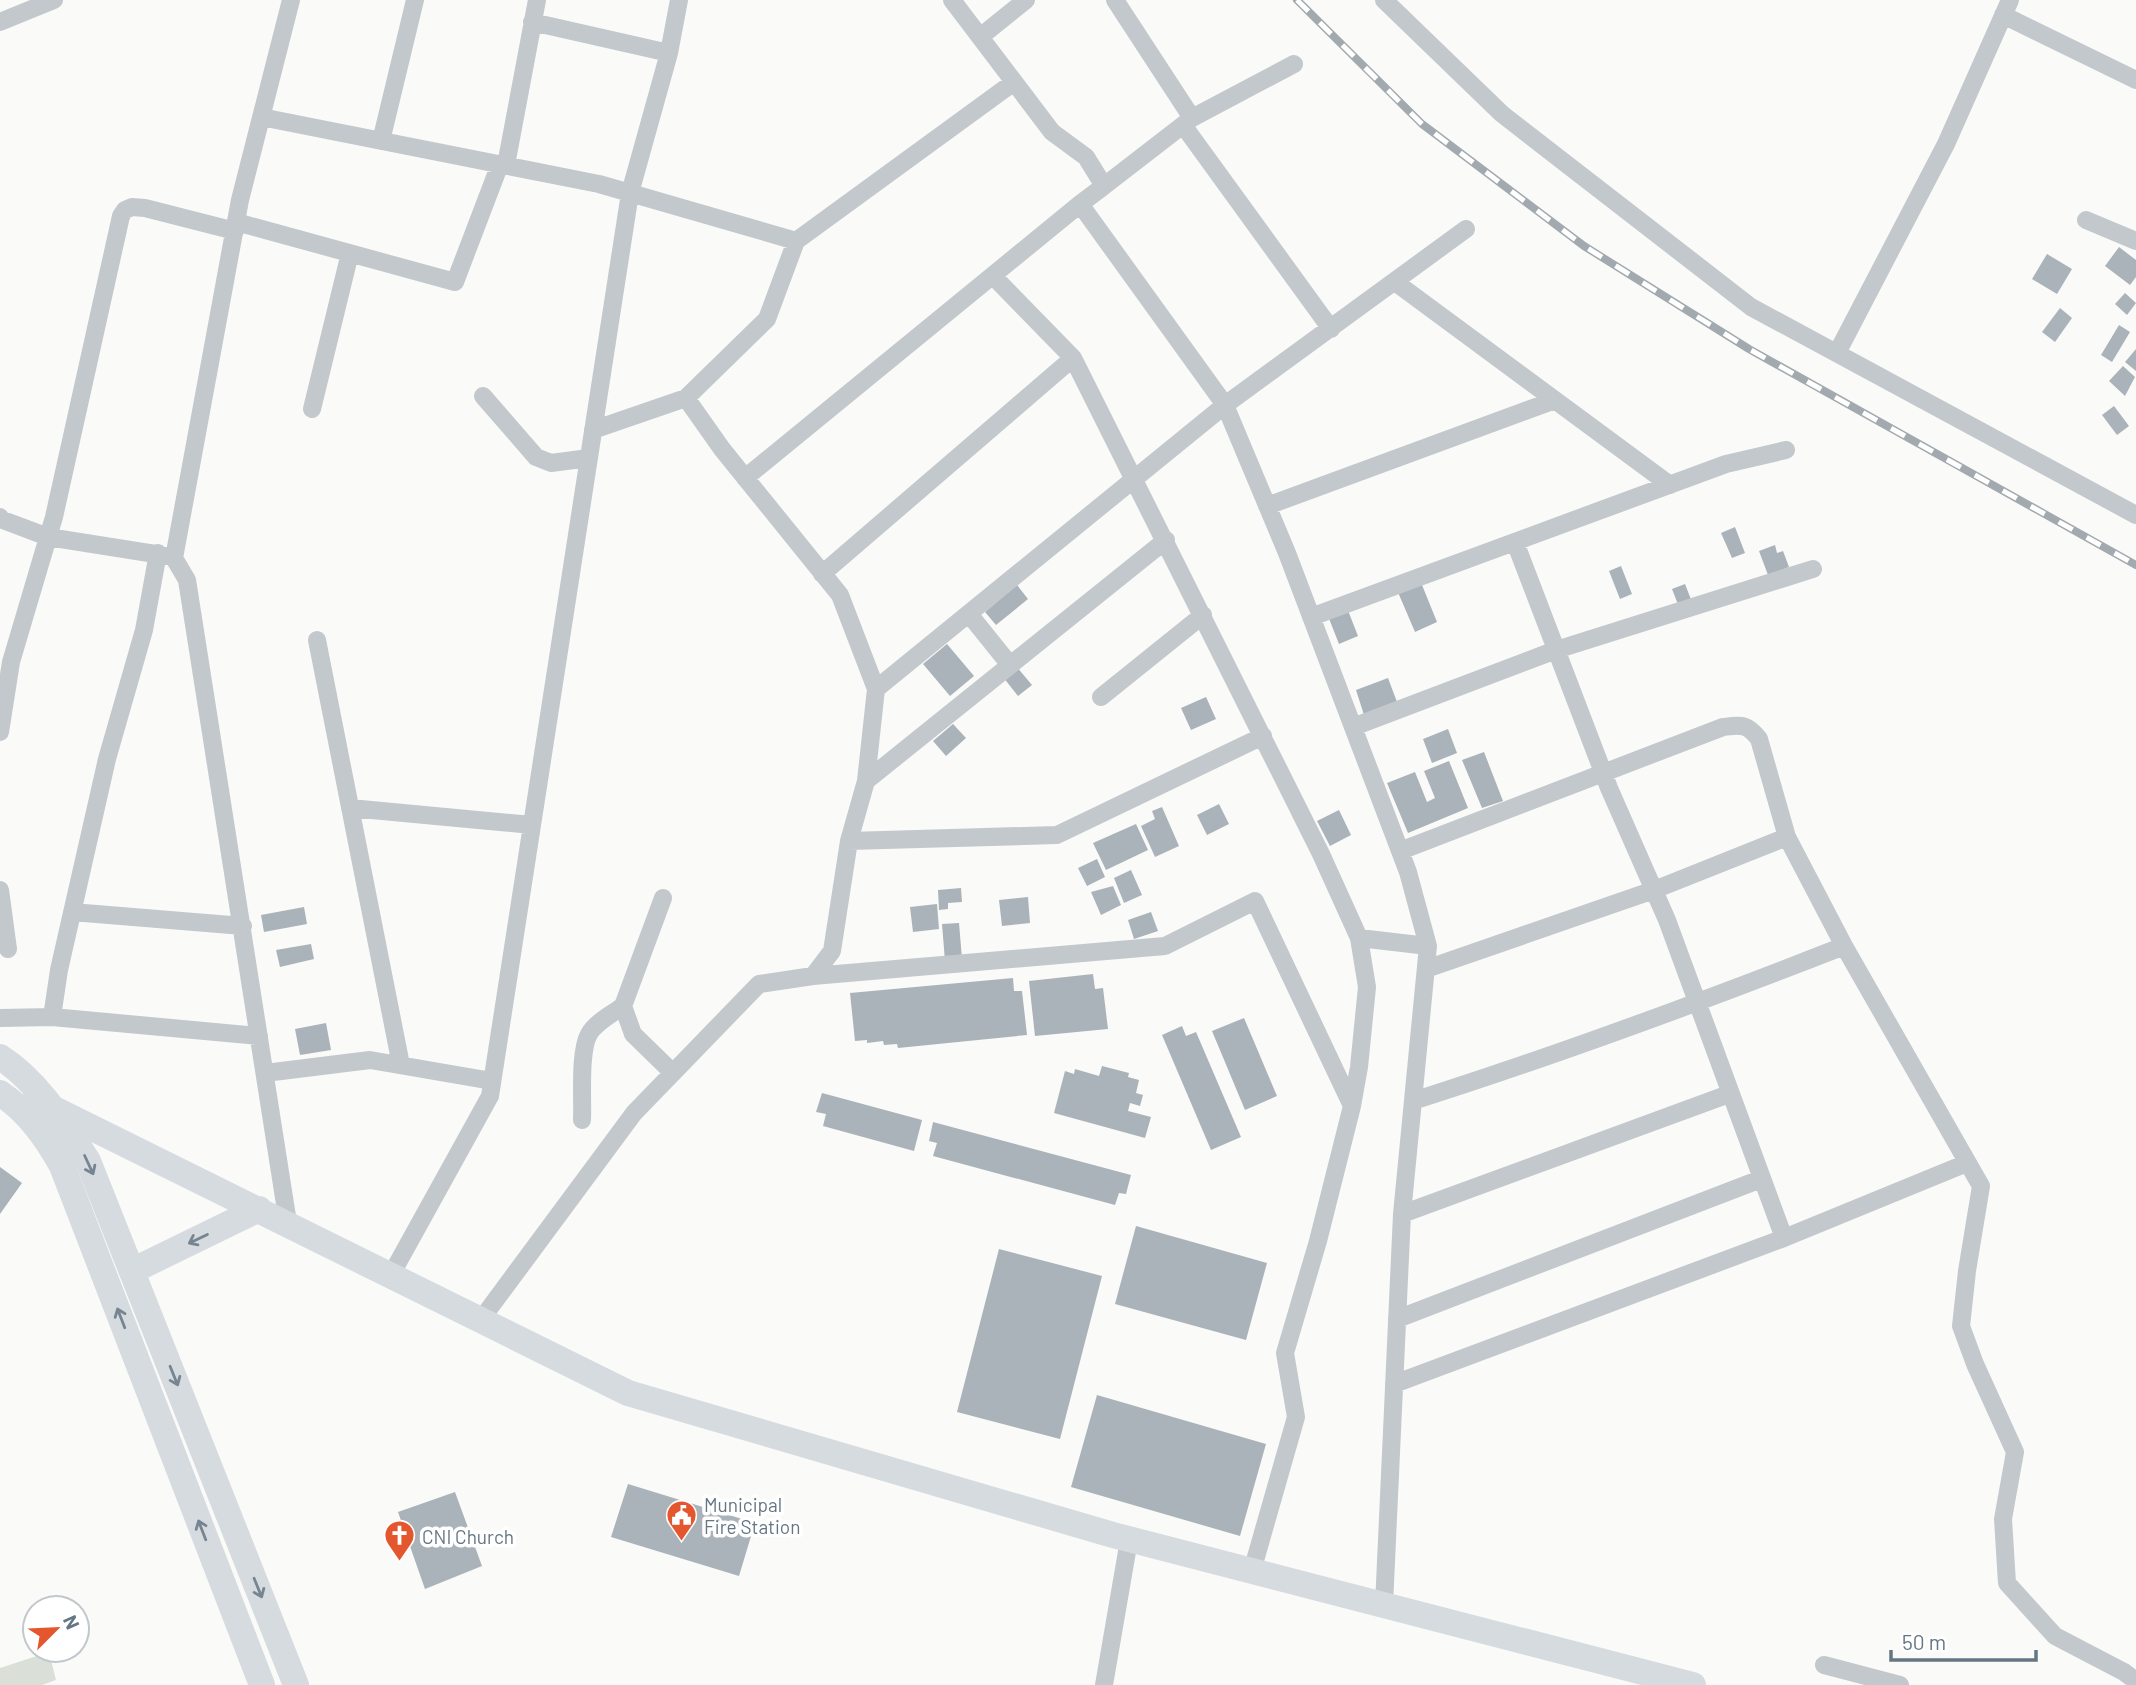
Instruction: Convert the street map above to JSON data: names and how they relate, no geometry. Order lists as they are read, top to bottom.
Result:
{
  "places": {
    "public building": ["Municipal Fire Station"],
    "church": ["CNI Church"]
  },
  "scale_bar": "50 m",
  "north": "top right"
}
